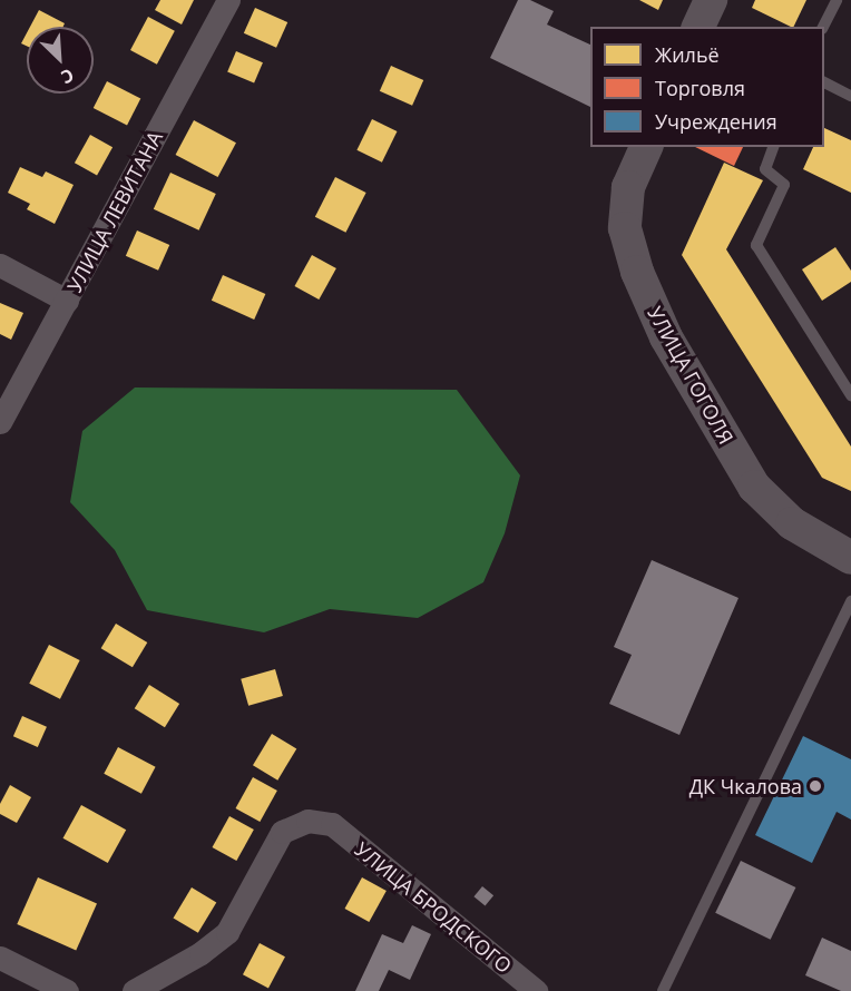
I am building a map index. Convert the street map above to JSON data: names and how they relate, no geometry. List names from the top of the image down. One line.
{"streets":{"street":["УЛИЦА ЛЕВИТАНА","УЛИЦА ГОГОЛЯ","УЛИЦА БРОДСКОГО"]},"places":["ДК Чкалова"],"legend":["Жильё","Торговля","Учреждения"],"north":"bottom right"}
